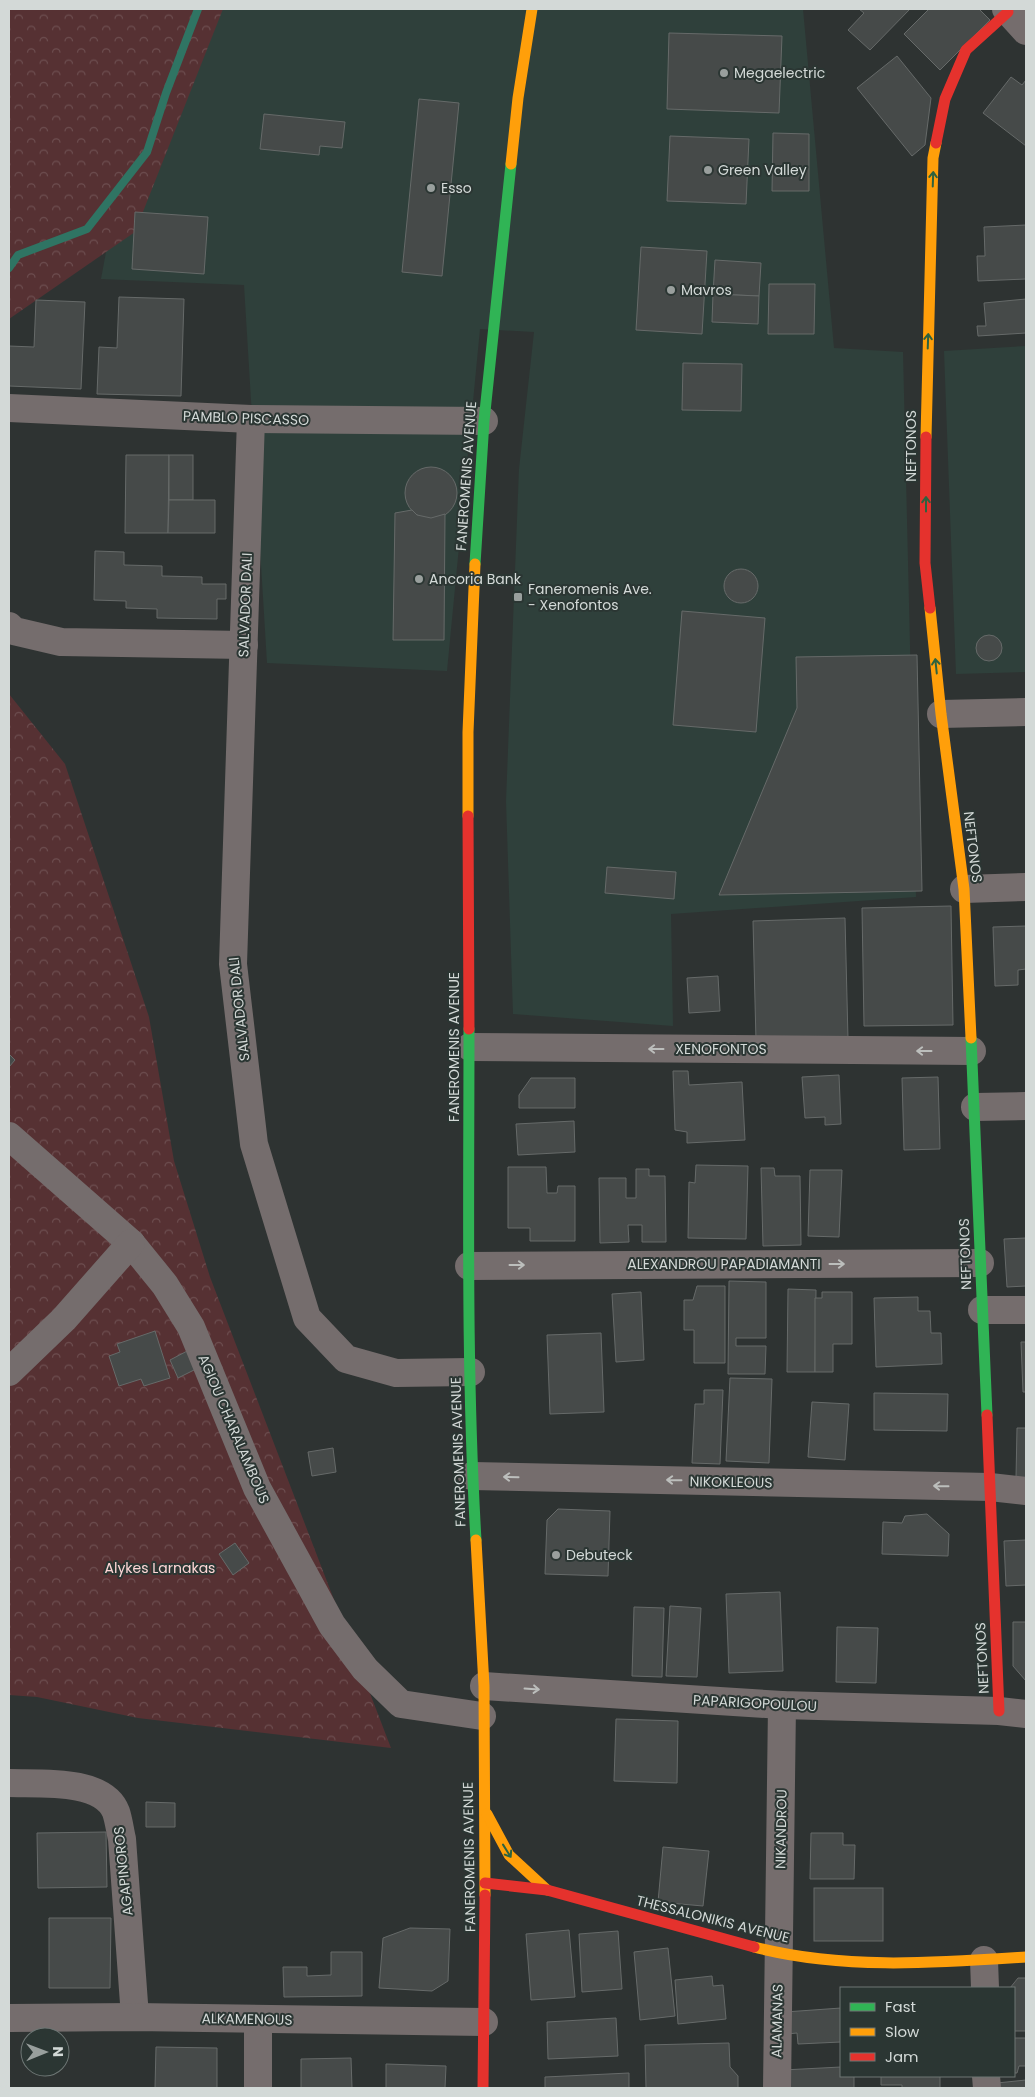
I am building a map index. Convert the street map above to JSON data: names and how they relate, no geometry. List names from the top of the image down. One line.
{"streets":{"street":["PAMBLO PISCASSO","NEFTONOS","FANEROMENIS AVENUE","SALVADOR DALI","XENOFONTOS","ALEXANDROU PAPADIAMANTI","AGIOU CHARALAMBOUS","NIKOKLEOUS","PAPARIGOPOULOU","NIKANDROU","AGAPINOROS","THESSALONIKIS AVENUE","ALKAMENOUS","ALAMANAS"]},"crossings":[["PAMBLO PISCASSO","FANEROMENIS AVENUE"],["PAMBLO PISCASSO","SALVADOR DALI"],["NEFTONOS","XENOFONTOS"],["NEFTONOS","ALEXANDROU PAPADIAMANTI"],["NEFTONOS","NIKOKLEOUS"],["NEFTONOS","PAPARIGOPOULOU"],["FANEROMENIS AVENUE","SALVADOR DALI"],["FANEROMENIS AVENUE","XENOFONTOS"],["FANEROMENIS AVENUE","ALEXANDROU PAPADIAMANTI"],["FANEROMENIS AVENUE","AGIOU CHARALAMBOUS"],["FANEROMENIS AVENUE","NIKOKLEOUS"],["FANEROMENIS AVENUE","PAPARIGOPOULOU"],["FANEROMENIS AVENUE","THESSALONIKIS AVENUE"],["FANEROMENIS AVENUE","ALKAMENOUS"],["PAPARIGOPOULOU","NIKANDROU"],["NIKANDROU","THESSALONIKIS AVENUE"],["NIKANDROU","ALAMANAS"],["AGAPINOROS","ALKAMENOUS"],["THESSALONIKIS AVENUE","ALAMANAS"]],"one_way":["NEFTONOS","XENOFONTOS","ALEXANDROU PAPADIAMANTI","NIKOKLEOUS","PAPARIGOPOULOU"],"parks":["Alykes Larnakas"],"places":{"other":["Megaelectric","Green Valley","Esso","Mavros","Ancoria Bank","Debuteck"],"transit":["Faneromenis Ave. - Xenofontos"]},"legend":["Fast","Slow","Jam"],"north":"right"}
